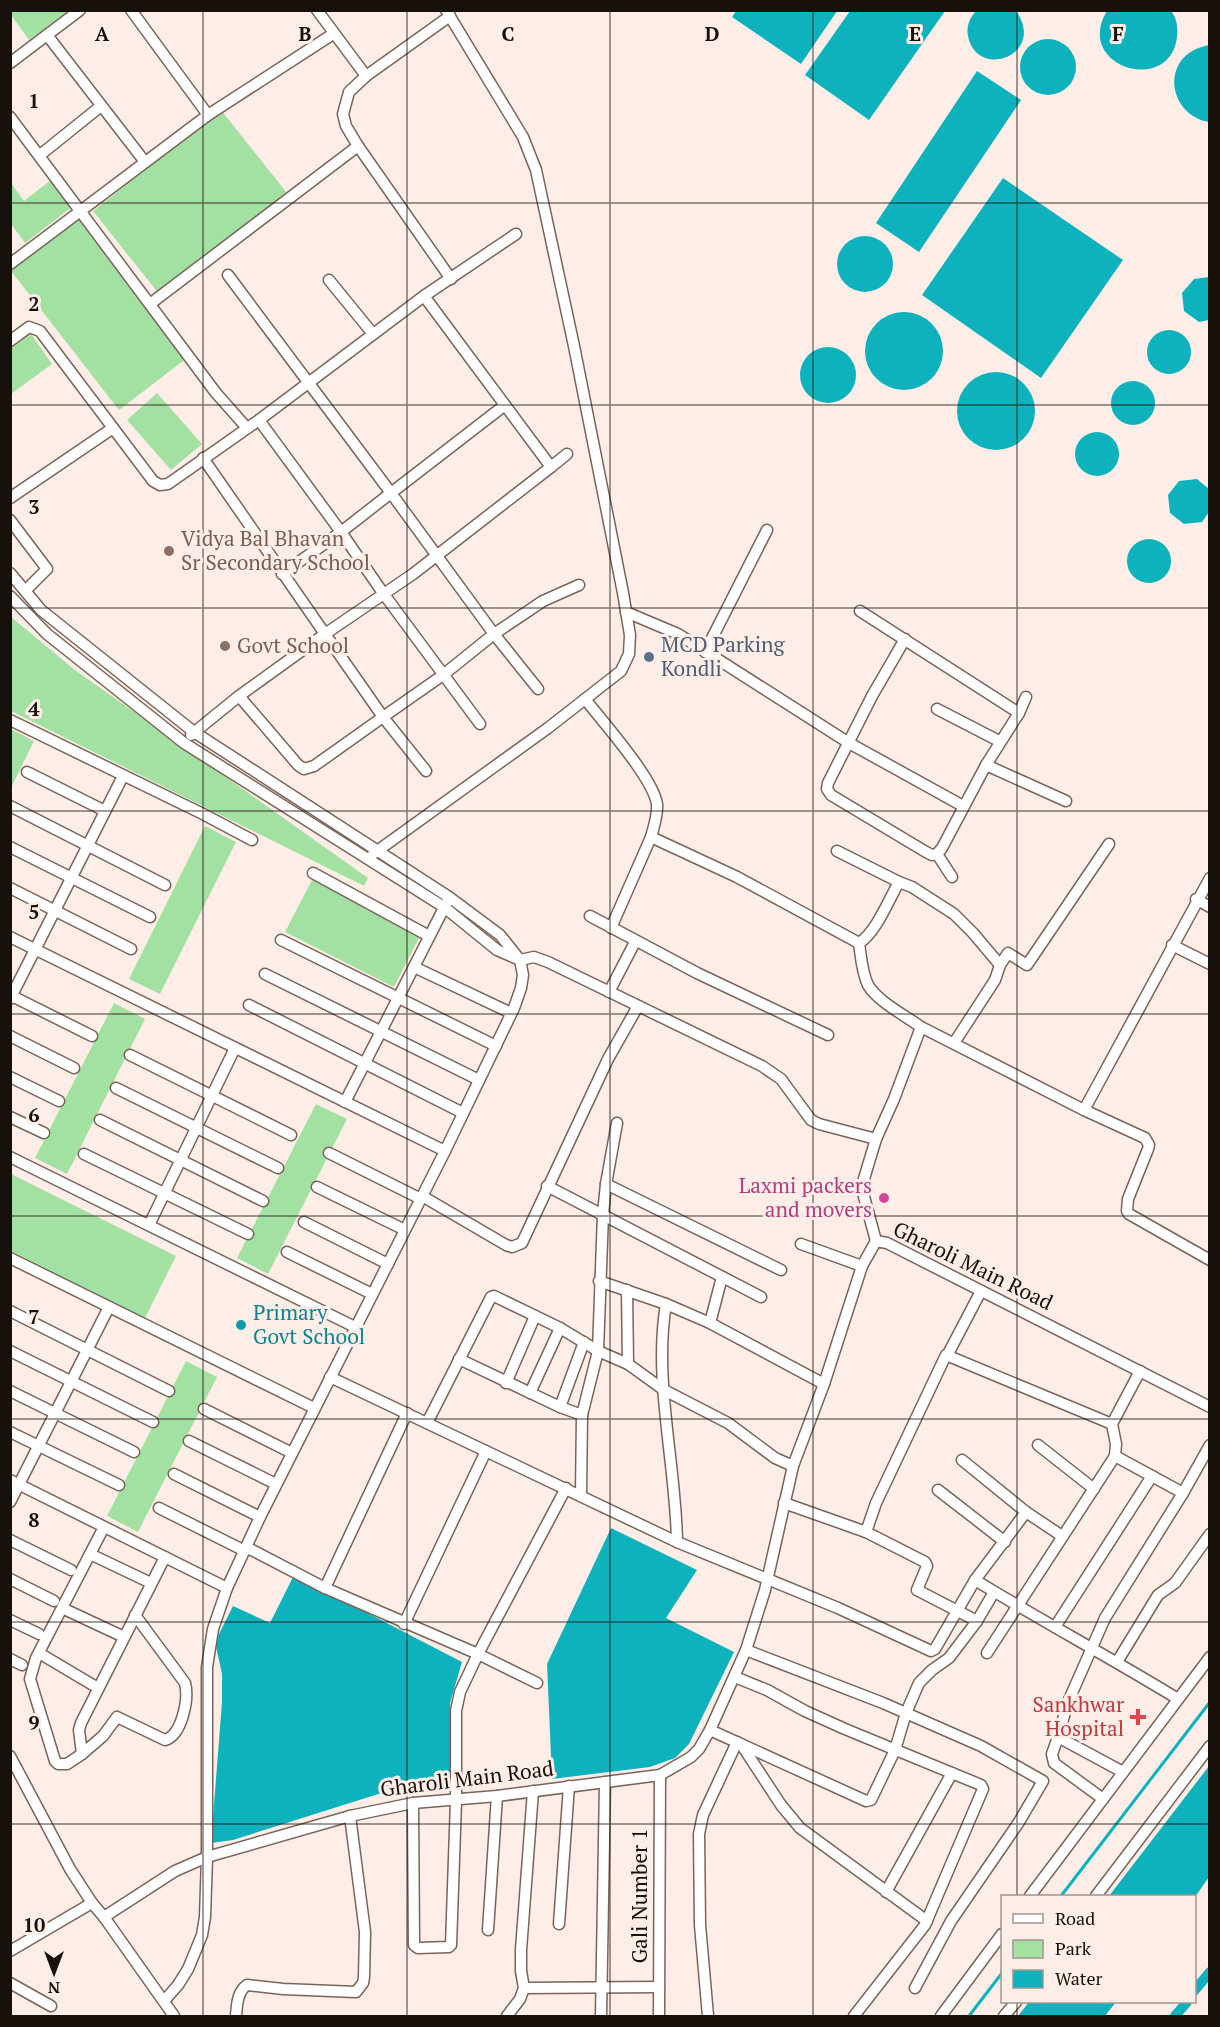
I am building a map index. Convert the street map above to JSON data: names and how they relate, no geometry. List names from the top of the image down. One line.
{"streets":{"street":["Gharoli Main Road","Gali Number 1"]},"crossings":[["Gharoli Main Road","Gali Number 1"]],"places":{"other":["Vidya Bal Bhavan Sr Secondary School","Govt School","MCD Parking Kondli","Laxmi packers and movers","Primary Govt School"],"health":["Sankhwar Hospital"]},"legend":["Road","Park","Water"],"north":"bottom","grid":{"columns":["A","B","C","D","E","F"],"rows":["1","2","3","4","5","6","7","8","9","10"]}}
